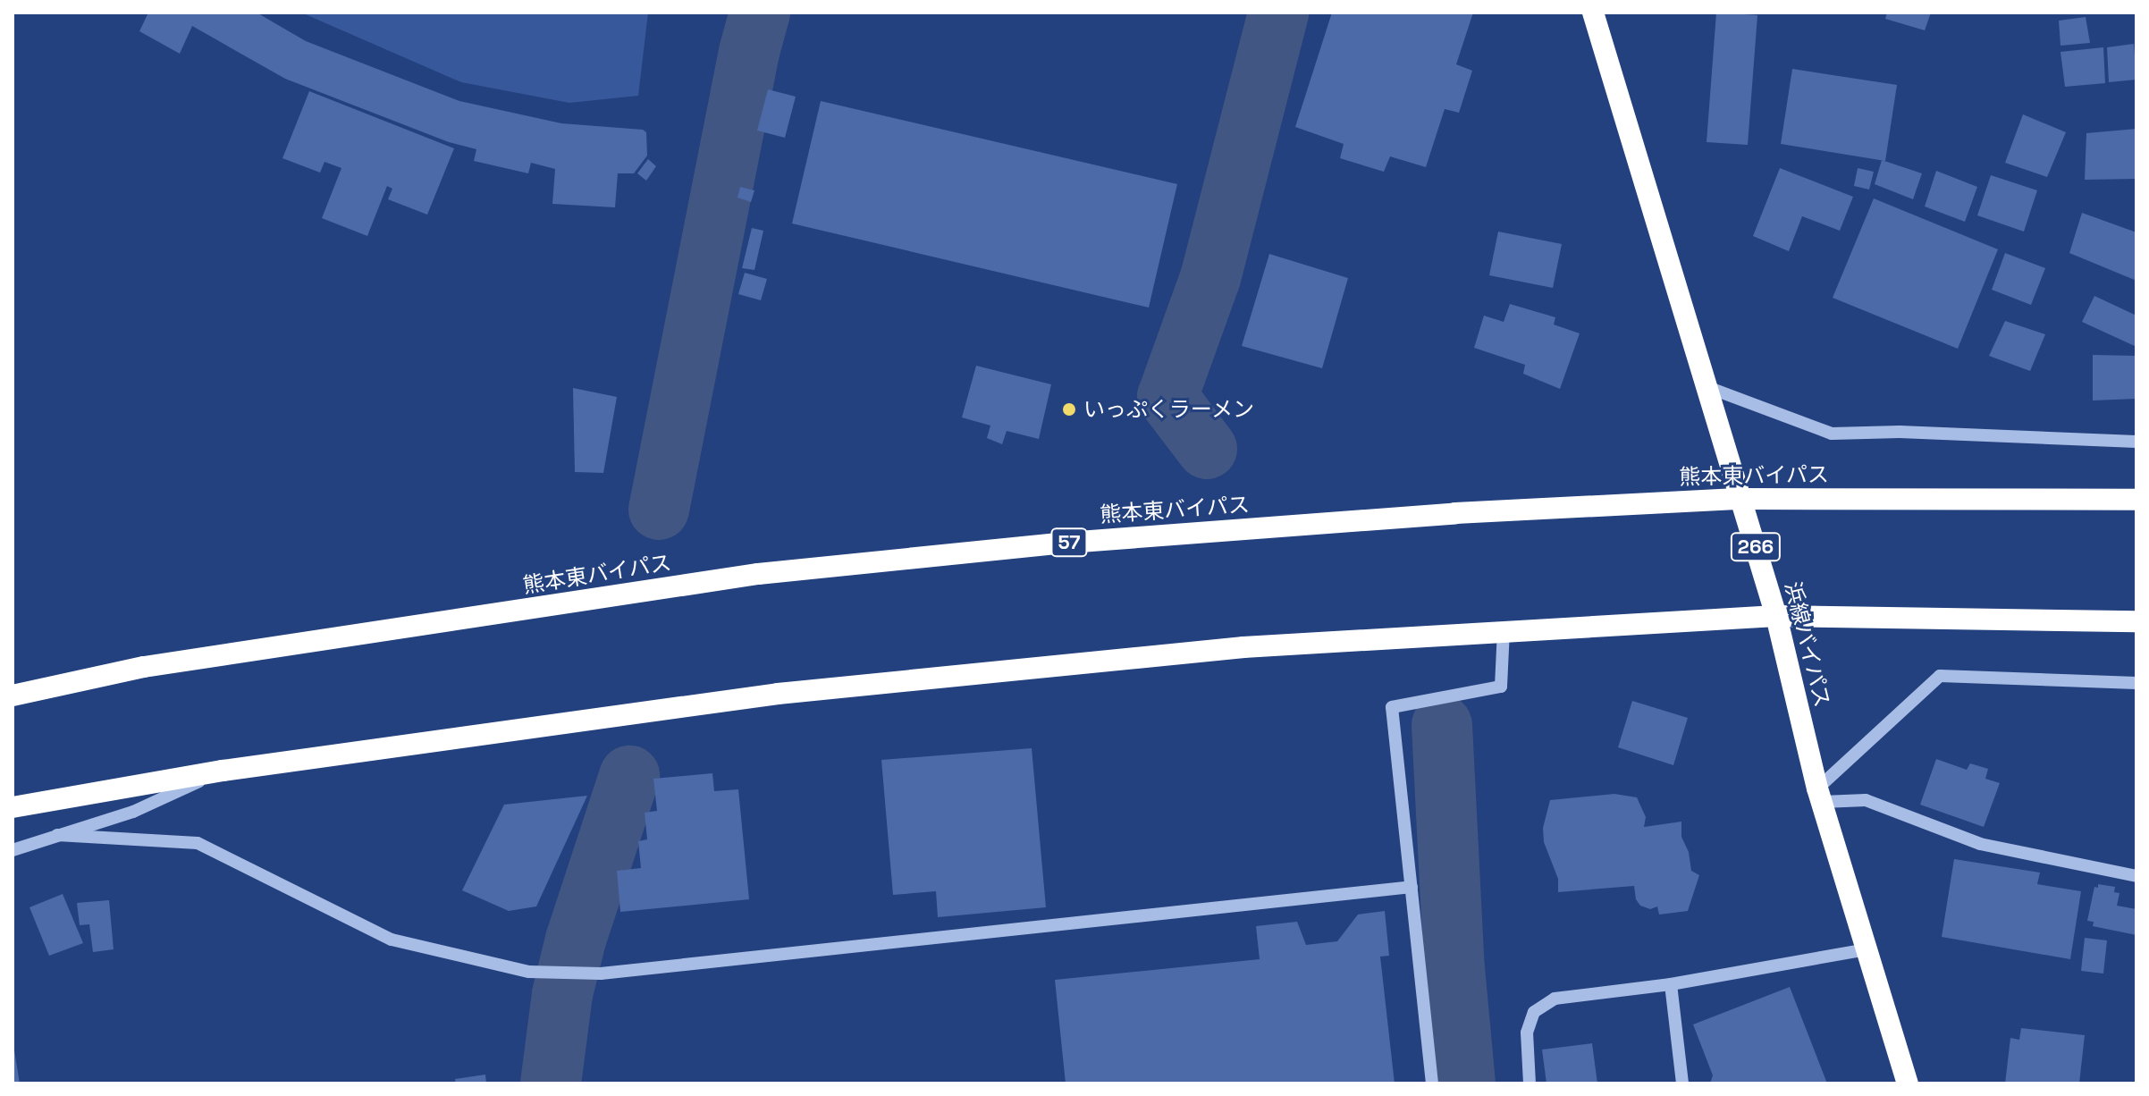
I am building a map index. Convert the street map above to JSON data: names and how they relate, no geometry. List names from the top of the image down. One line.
{"streets":{"highway":["熊本東バイパス","57","266","浜線バイパス"]},"crossings":[["熊本東バイパス","浜線バイパス"]],"places":["いっぷくラーメン"]}
